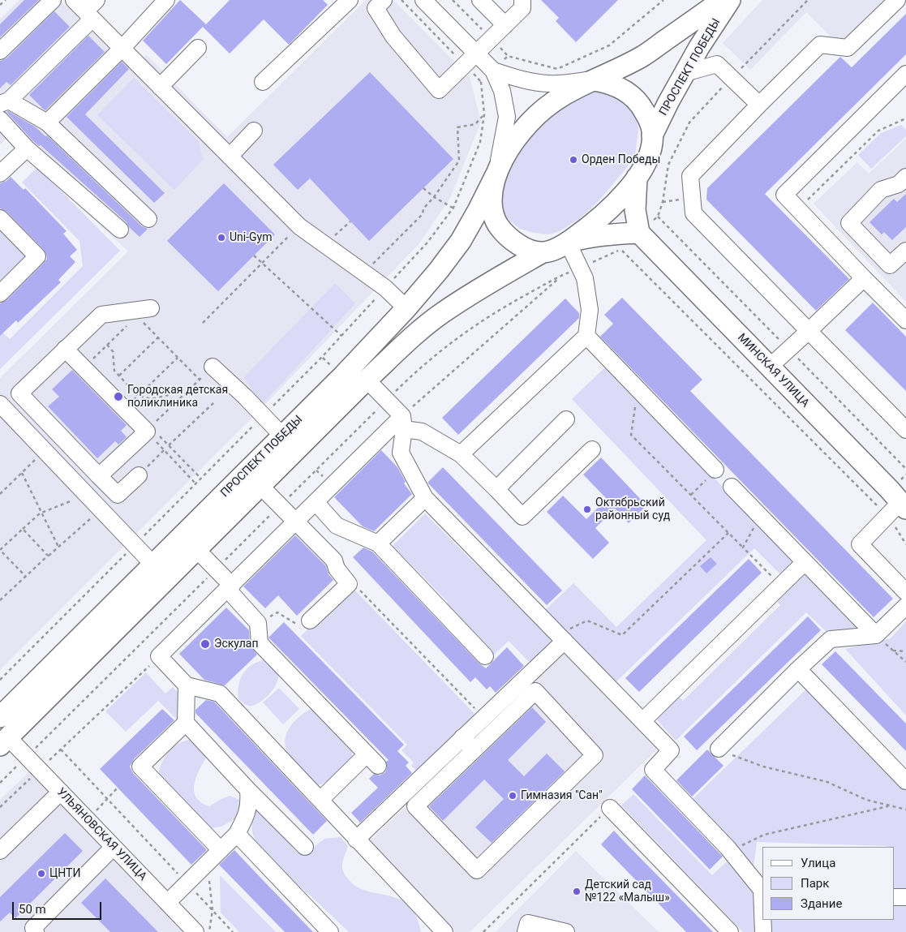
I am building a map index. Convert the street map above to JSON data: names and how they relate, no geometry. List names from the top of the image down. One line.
{"streets":{"main road":["ПРОСПЕКТ ПОБЕДЫ","МИНСКАЯ УЛИЦА"],"street":["УЛЬЯНОВСКАЯ УЛИЦА"]},"crossings":[["ПРОСПЕКТ ПОБЕДЫ","УЛЬЯНОВСКАЯ УЛИЦА"]],"places":["Орден Победы","Uni-Gym","Городская детская поликлиника","Октябрьский районный суд","Эскулап","Гимназия \"Сан\"","ЦНТИ","Детский сад №122 «Малыш»"],"legend":["Улица","Парк","Здание"],"scale_bar":"50 m"}
